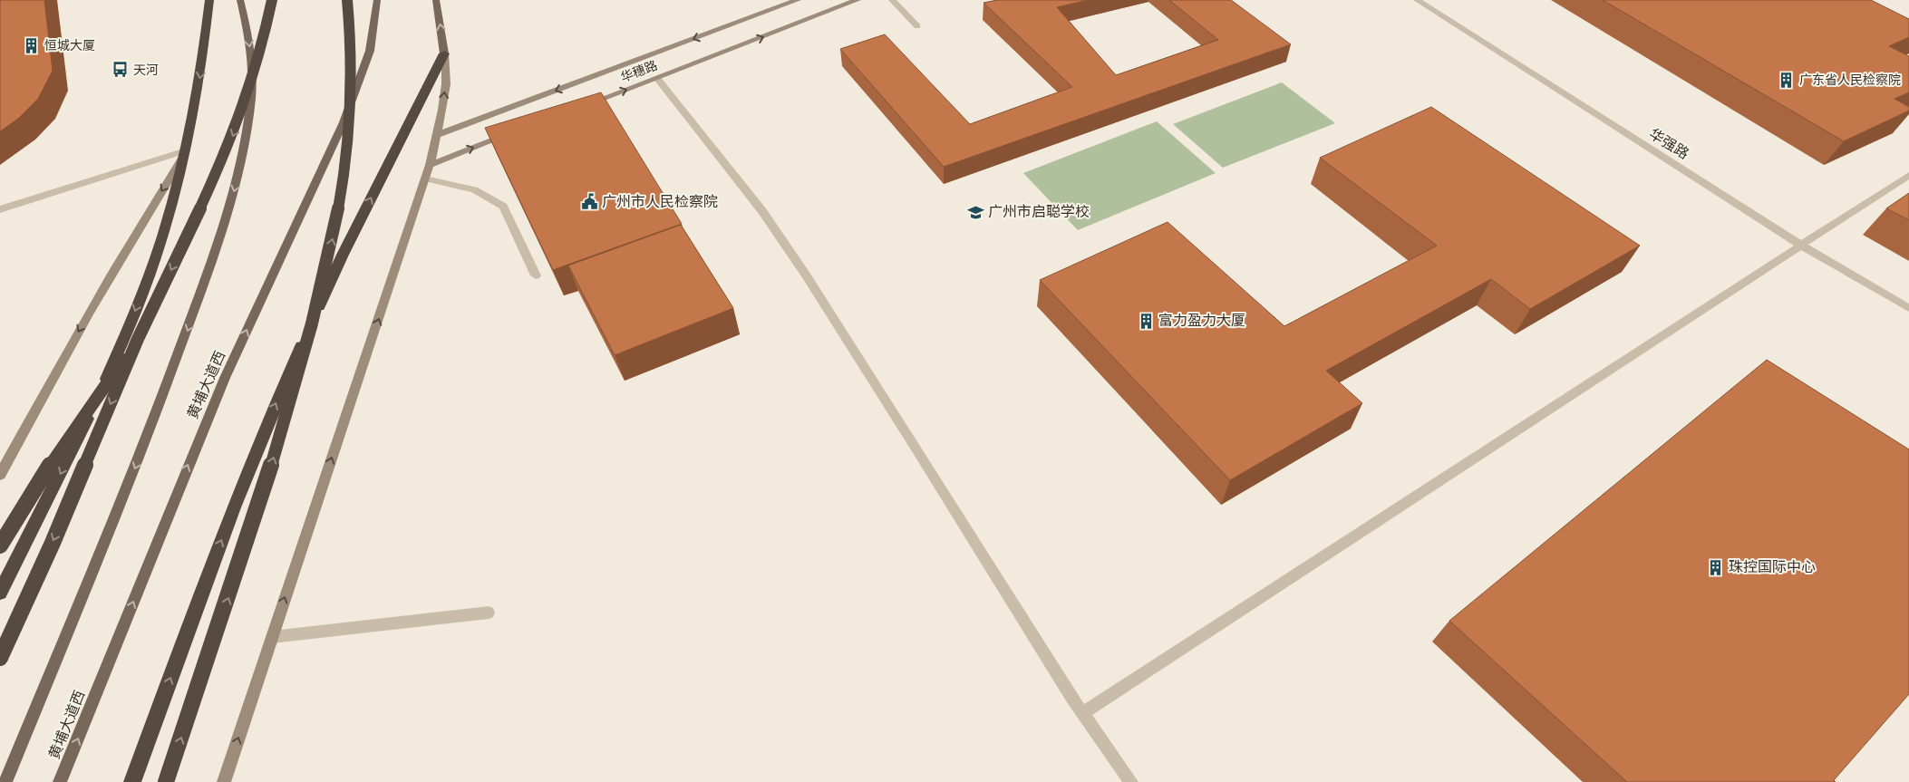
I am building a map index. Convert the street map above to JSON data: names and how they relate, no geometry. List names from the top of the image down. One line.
{"streets":{"main road":["黄埔大道西"],"street":["华穗路","华强路"]},"places":{"building":["恒城大厦","广东省人民检察院","富力盈力大厦","珠控国际中心"],"bus stop":["天河"],"public building":["广州市人民检察院"],"school or university":["广州市启聪学校"]}}
